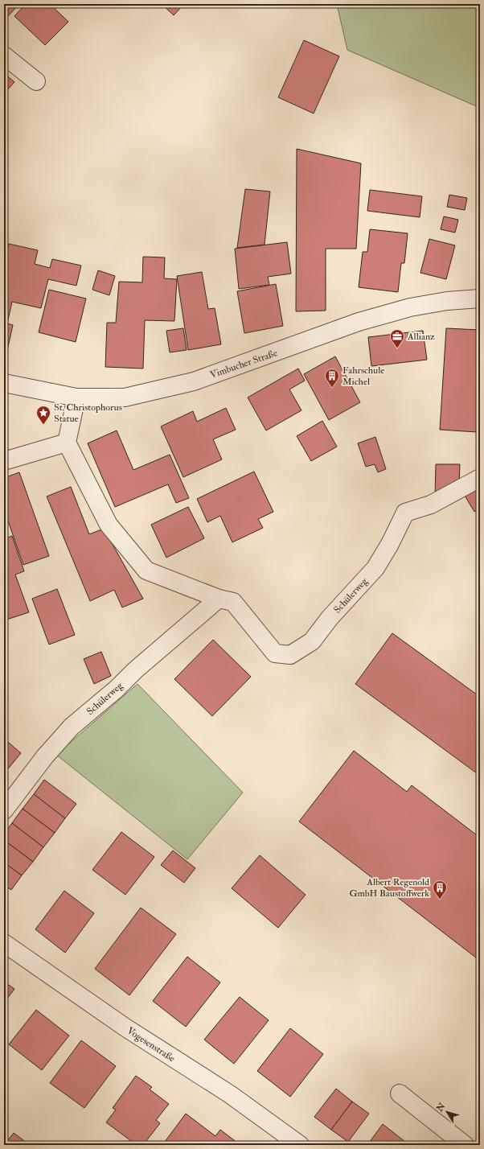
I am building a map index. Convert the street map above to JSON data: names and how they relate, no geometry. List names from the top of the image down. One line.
{"streets":{"street":["Vimbucher Straße","Schülerweg","Vogesenstraße"]},"places":{"office":["Allianz"],"building":["Fahrschule Michel","Albert Regenold GmbH Baustoffwerk"],"place":["St. Christophorus Statue"]},"north":"top left"}
